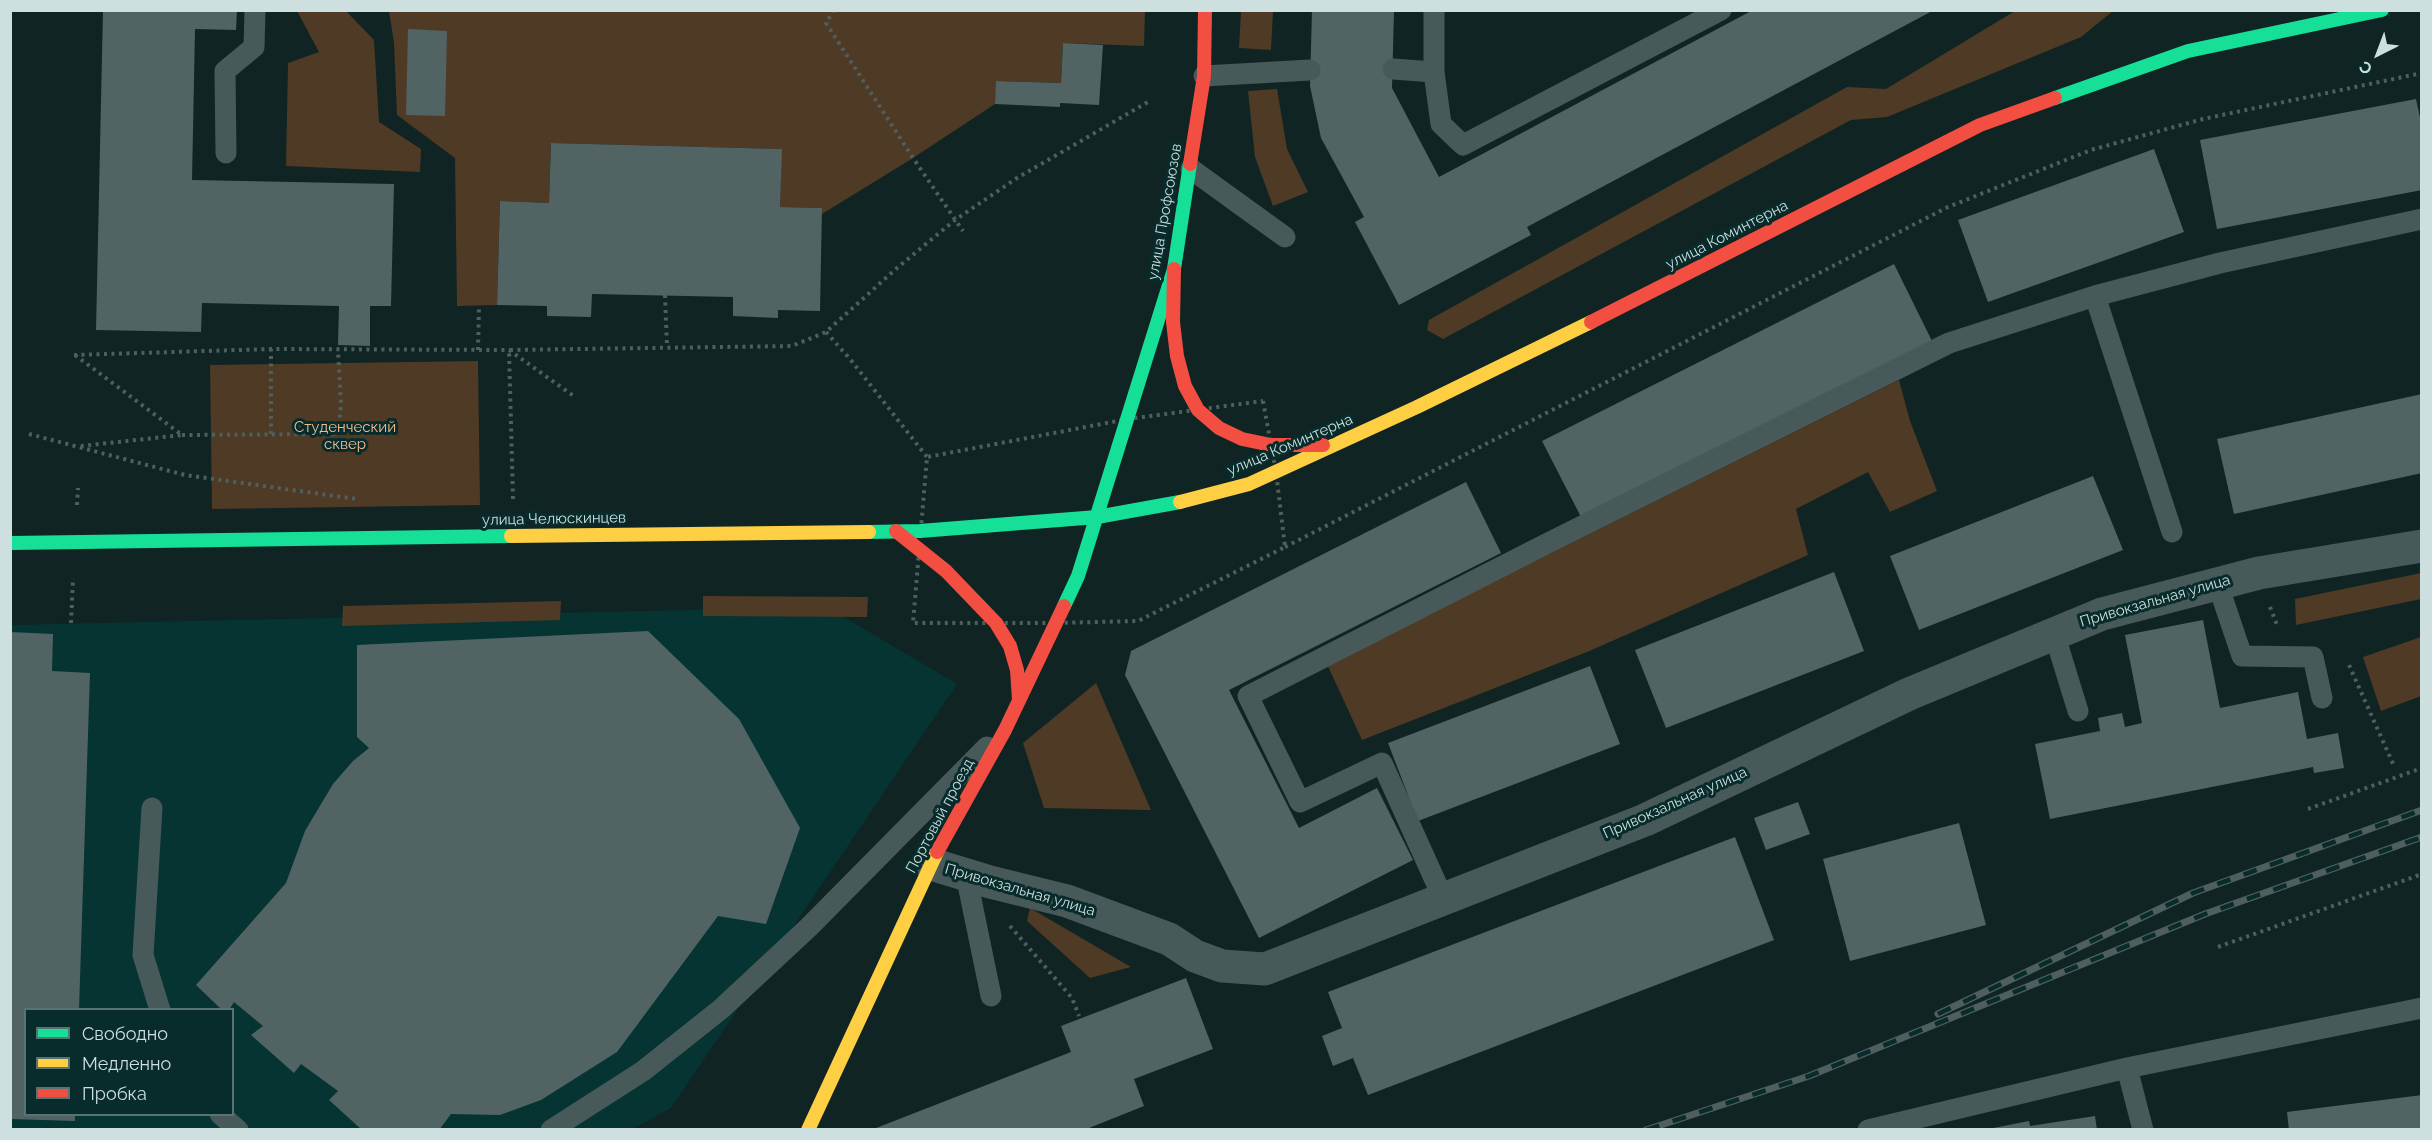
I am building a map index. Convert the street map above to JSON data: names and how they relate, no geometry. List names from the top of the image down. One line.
{"streets":{"main road":["улица Профсоюзов","улица Коминтерна","улица Челюскинцев","Портовый проезд"],"street":["Привокзальная улица"]},"crossings":[["улица Профсоюзов","улица Коминтерна"],["улица Профсоюзов","улица Челюскинцев"],["улица Профсоюзов","Портовый проезд"],["улица Коминтерна","улица Челюскинцев"],["улица Коминтерна","Портовый проезд"],["улица Челюскинцев","Портовый проезд"],["Привокзальная улица","Портовый проезд"]],"parks":["Студенческий сквер"],"legend":["Свободно","Медленно","Пробка"],"north":"bottom left"}
